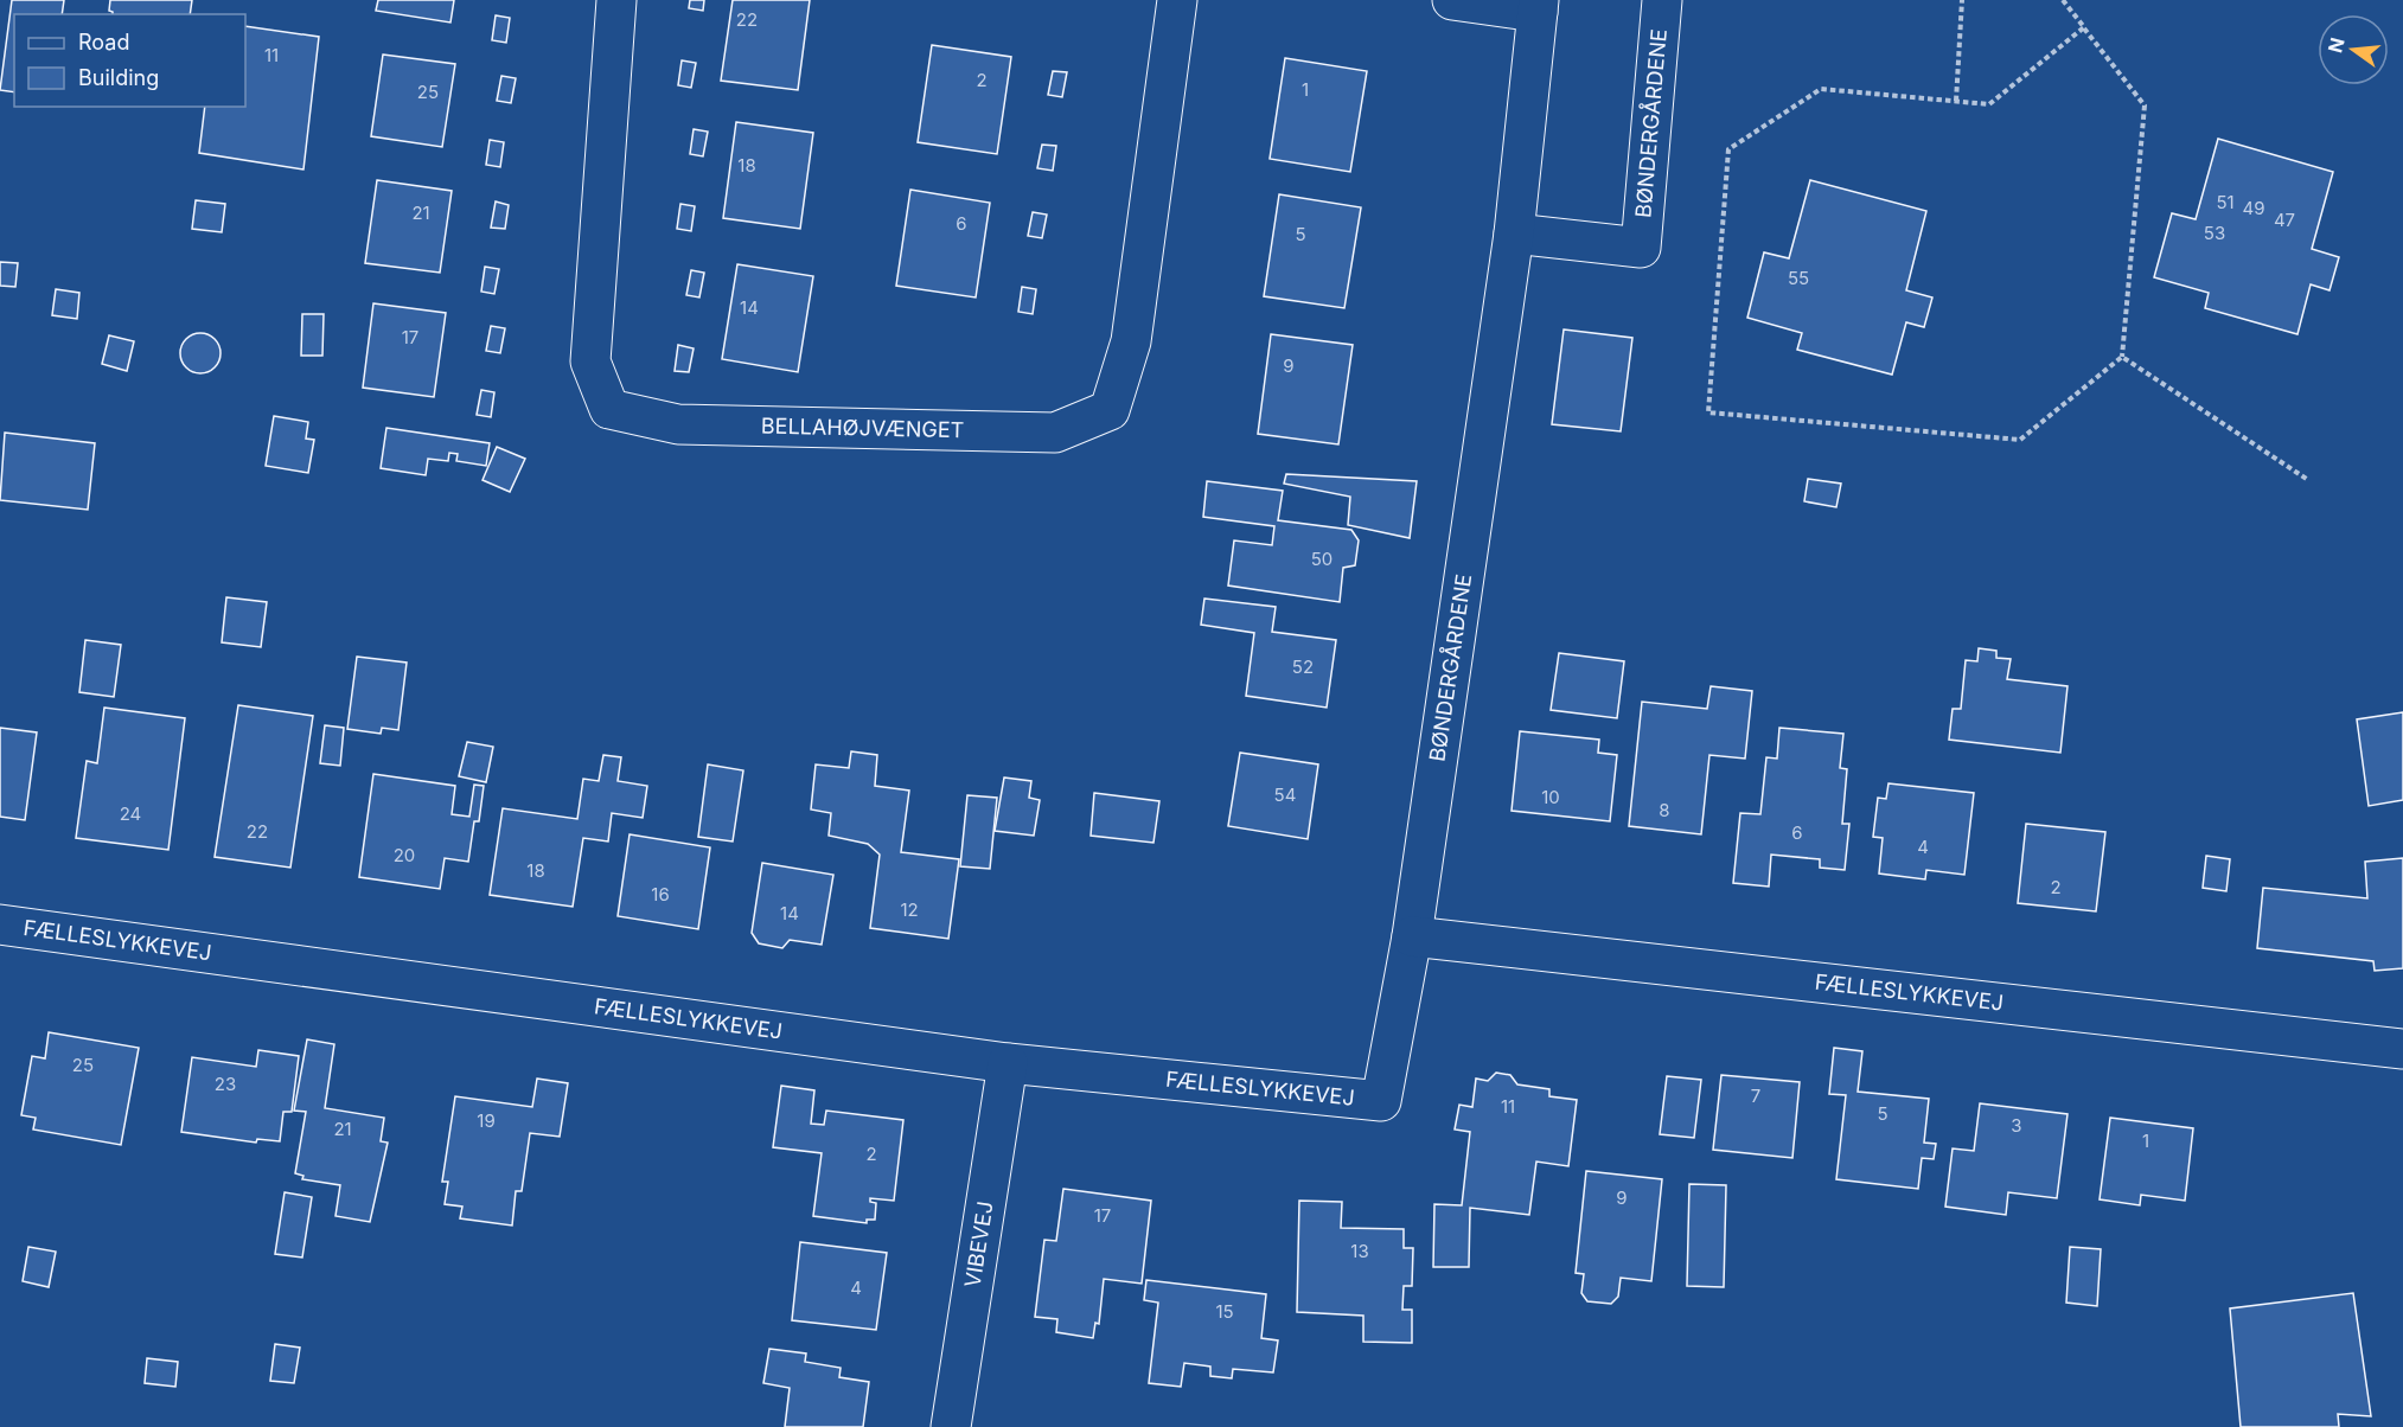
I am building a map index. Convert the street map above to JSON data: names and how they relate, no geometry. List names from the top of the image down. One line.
{"streets":{"street":["BØNDERGÅRDENE","BELLAHØJVÆNGET","FÆLLESLYKKEVEJ","VIBEVEJ"]},"crossings":[["BØNDERGÅRDENE","FÆLLESLYKKEVEJ"],["FÆLLESLYKKEVEJ","VIBEVEJ"]],"house_numbers":["22","11","2","1","25","18","51","49","21","47","6","53","5","55","14","17","9","50","52","54","10","8","24","22","6","4","20","18","2","16","12","14","25","23","7","11","5","19","3","21","1","2","9","17","13","4","15"],"legend":["Road","Building"],"north":"left"}
